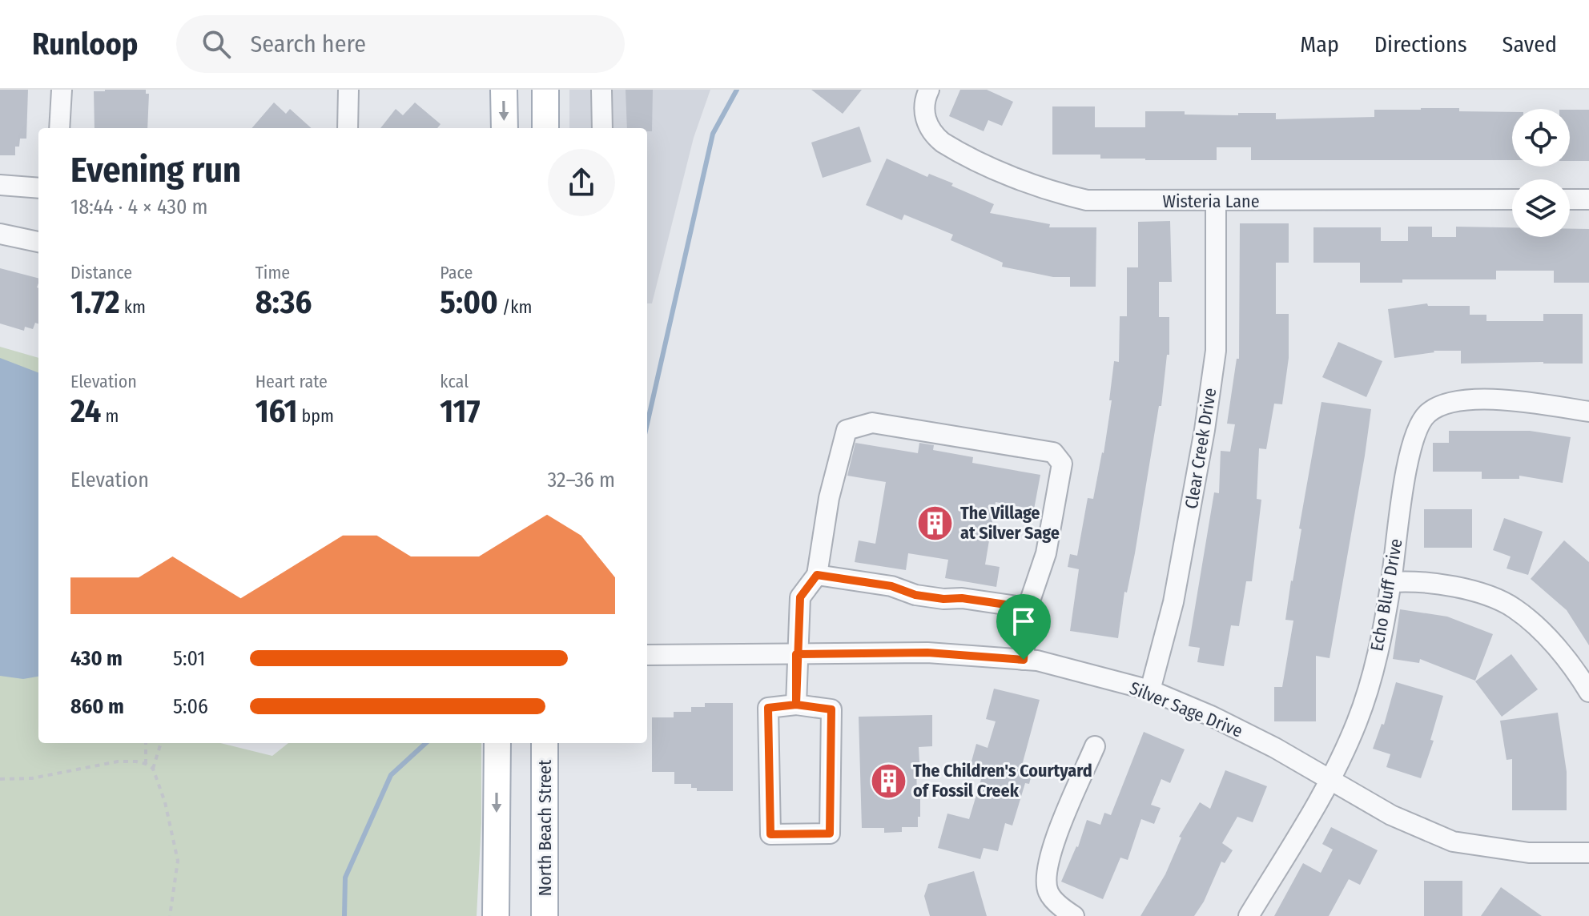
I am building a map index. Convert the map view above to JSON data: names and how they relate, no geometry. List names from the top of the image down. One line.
{"streets":{"main road":["North Beach Street"],"street":["Wisteria Lane","Clear Creek Drive","Echo Bluff Drive","Silver Sage Drive"]},"crossings":[["Wisteria Lane","Clear Creek Drive"],["Clear Creek Drive","Silver Sage Drive"],["Echo Bluff Drive","Silver Sage Drive"]],"places":{"building":["The Village at Silver Sage","The Children's Courtyard of Fossil Creek"]},"page":{"header":"Runloop","search":"Search here","nav":["Map","Directions","Saved"],"heading":["Evening run","18:44 · 4 × 430 m"],"stats":[["Distance","1.72 km"],["Time","8:36"],["Pace","5:00 /km"],["Elevation","24 m"],["Heart rate","161 bpm"],["kcal","117"]],"chart":["Elevation","32–36 m"],"list":[{"name":"430 m","note":"5:01"},{"name":"860 m","note":"5:06"}]}}
